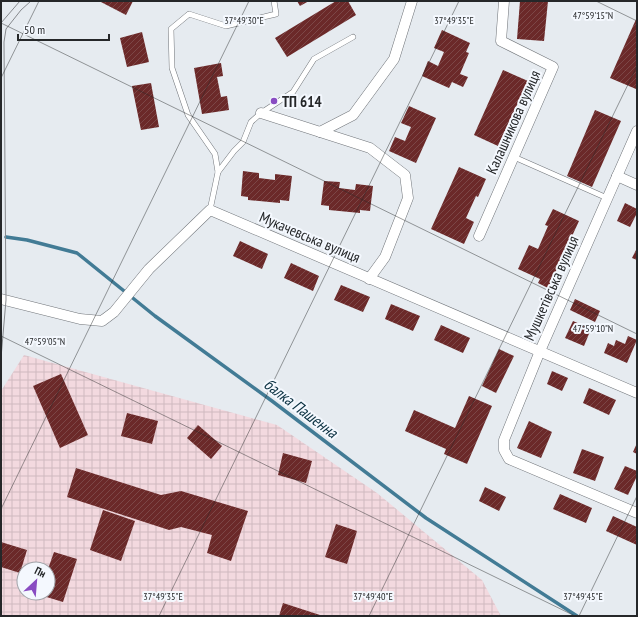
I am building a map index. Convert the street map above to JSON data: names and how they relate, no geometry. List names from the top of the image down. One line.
{"streets":{"street":["Калашникова вулиця","Мукачевська вулиця","Мушкетівська вулиця"]},"crossings":[["Мукачевська вулиця","Мушкетівська вулиця"]],"water":["балка Пашенна"],"places":["ТП 614"],"scale_bar":"50 m","north":"top right","coordinates":["47°59'15\"N","37°49'30\"E","37°49'35\"E","47°59'10\"N","47°59'05\"N","37°49'40\"E","37°49'45\"E"]}
